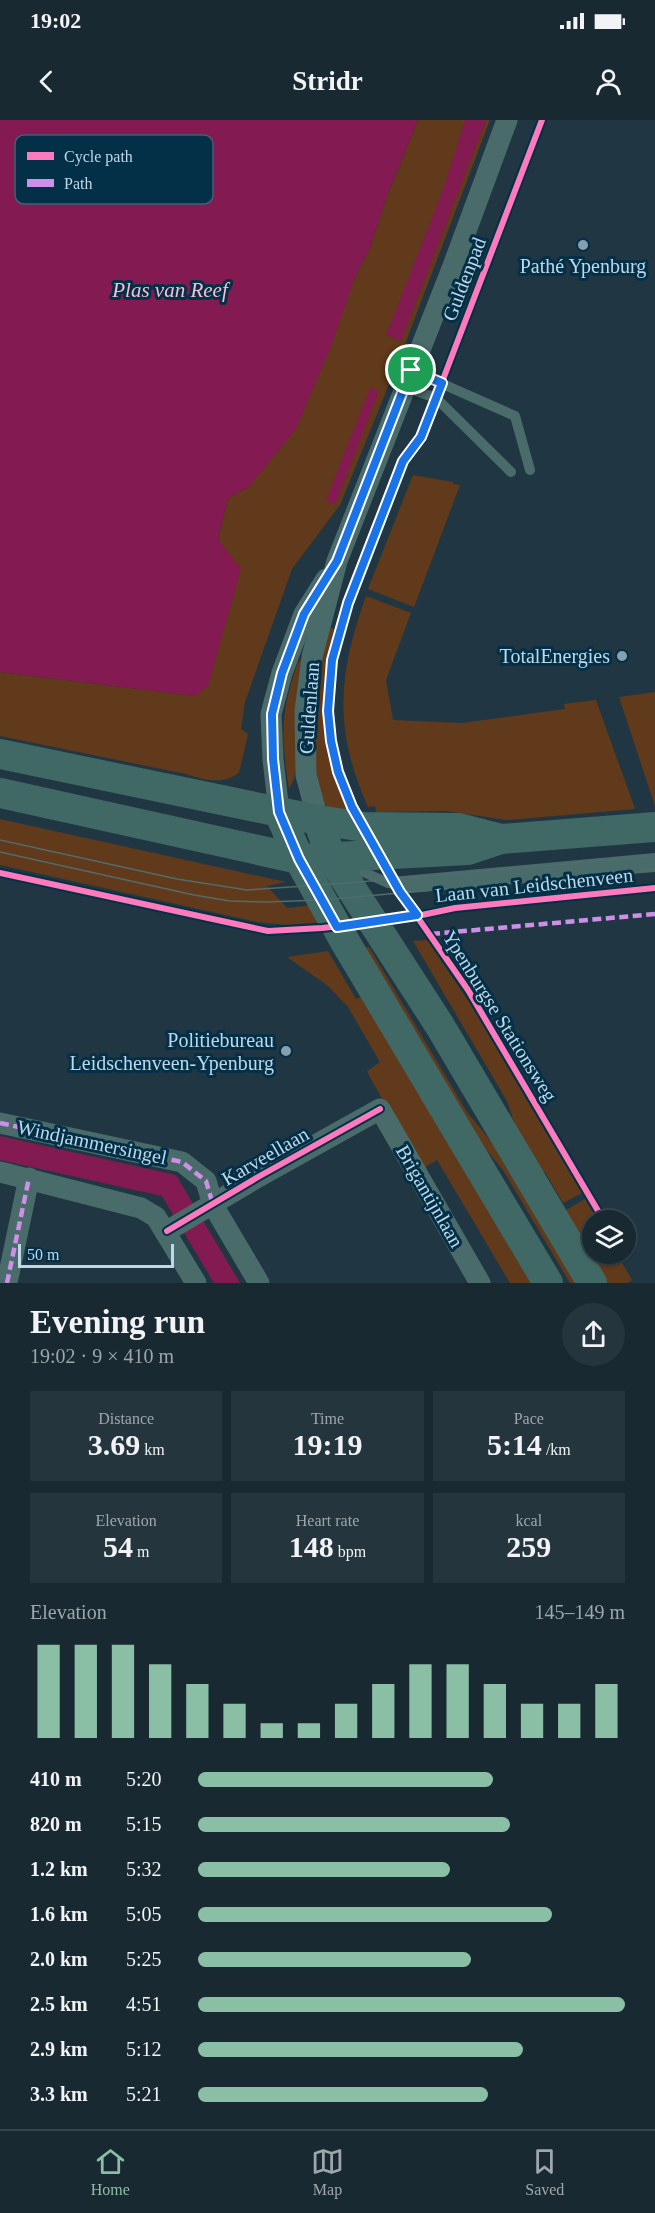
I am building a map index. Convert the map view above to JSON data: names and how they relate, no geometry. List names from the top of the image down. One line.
{"streets":{"main road":["Guldenlaan","Laan van Leidschenveen"],"street":["Windjammersingel","Karveellaan","Brigantijnlaan"],"cycle path":["Guldenpad"]},"crossings":[["Guldenlaan","Laan van Leidschenveen"],["Windjammersingel","Karveellaan"],["Karveellaan","Brigantijnlaan"]],"water":["Plas van Reef"],"places":["Pathé Ypenburg","TotalEnergies","Politiebureau Leidschenveen-Ypenburg"],"legend":["Cycle path","Path"],"scale_bar":"50 m","page":{"status":"19:02","header":"Stridr","scale":"50 m","heading":["Evening run","19:02 · 9 × 410 m"],"stats":[["Distance","3.69 km"],["Time","19:19"],["Pace","5:14 /km"],["Elevation","54 m"],["Heart rate","148 bpm"],["kcal","259"]],"chart":["Elevation","145–149 m"],"list":[{"name":"410 m","note":"5:20"},{"name":"820 m","note":"5:15"},{"name":"1.2 km","note":"5:32"},{"name":"1.6 km","note":"5:05"},{"name":"2.0 km","note":"5:25"},{"name":"2.5 km","note":"4:51"},{"name":"2.9 km","note":"5:12"},{"name":"3.3 km","note":"5:21"}],"tabs":["Home","Map","Saved"]}}
